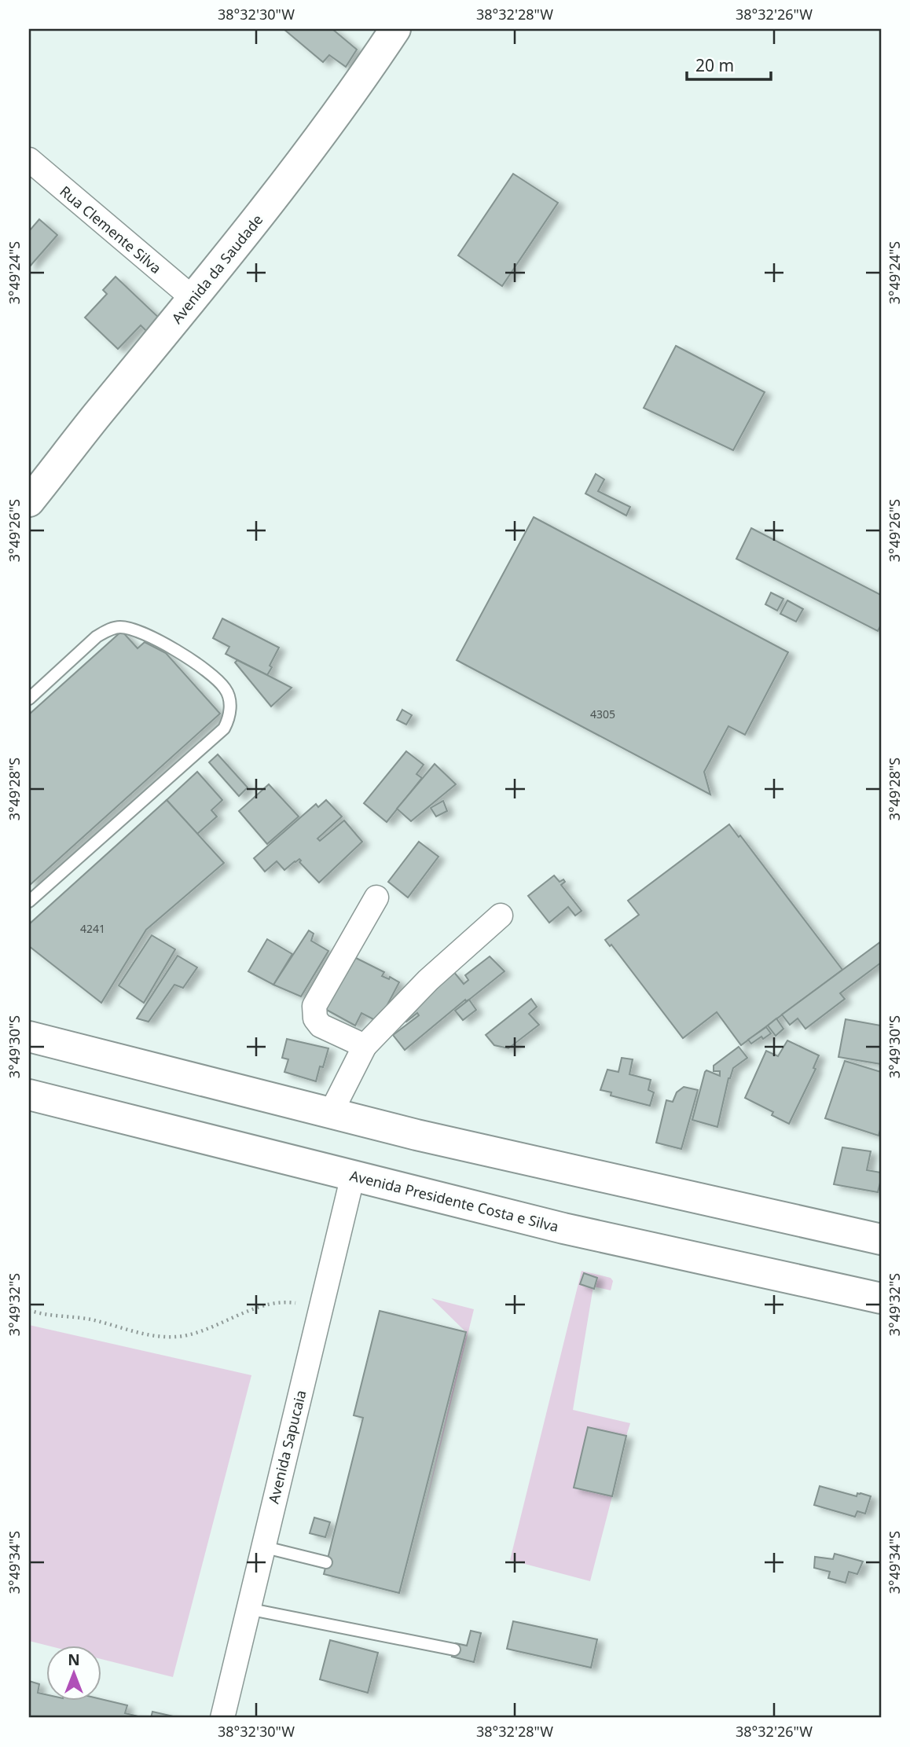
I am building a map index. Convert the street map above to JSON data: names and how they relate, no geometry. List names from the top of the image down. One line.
{"streets":{"main road":["Avenida da Saudade","Avenida Presidente Costa e Silva"],"street":["Rua Clemente Silva","Avenida Sapucaia"]},"crossings":[["Rua Clemente Silva","Avenida da Saudade"],["Avenida Presidente Costa e Silva","Avenida Sapucaia"]],"house_numbers":["4305","4241"],"scale_bar":"20 m","north":"top","coordinates":["38°32'30\"W","38°32'28\"W","38°32'26\"W","3°49'24\"S","3°49'26\"S","3°49'28\"S","3°49'30\"S","3°49'32\"S","3°49'34\"S"]}
